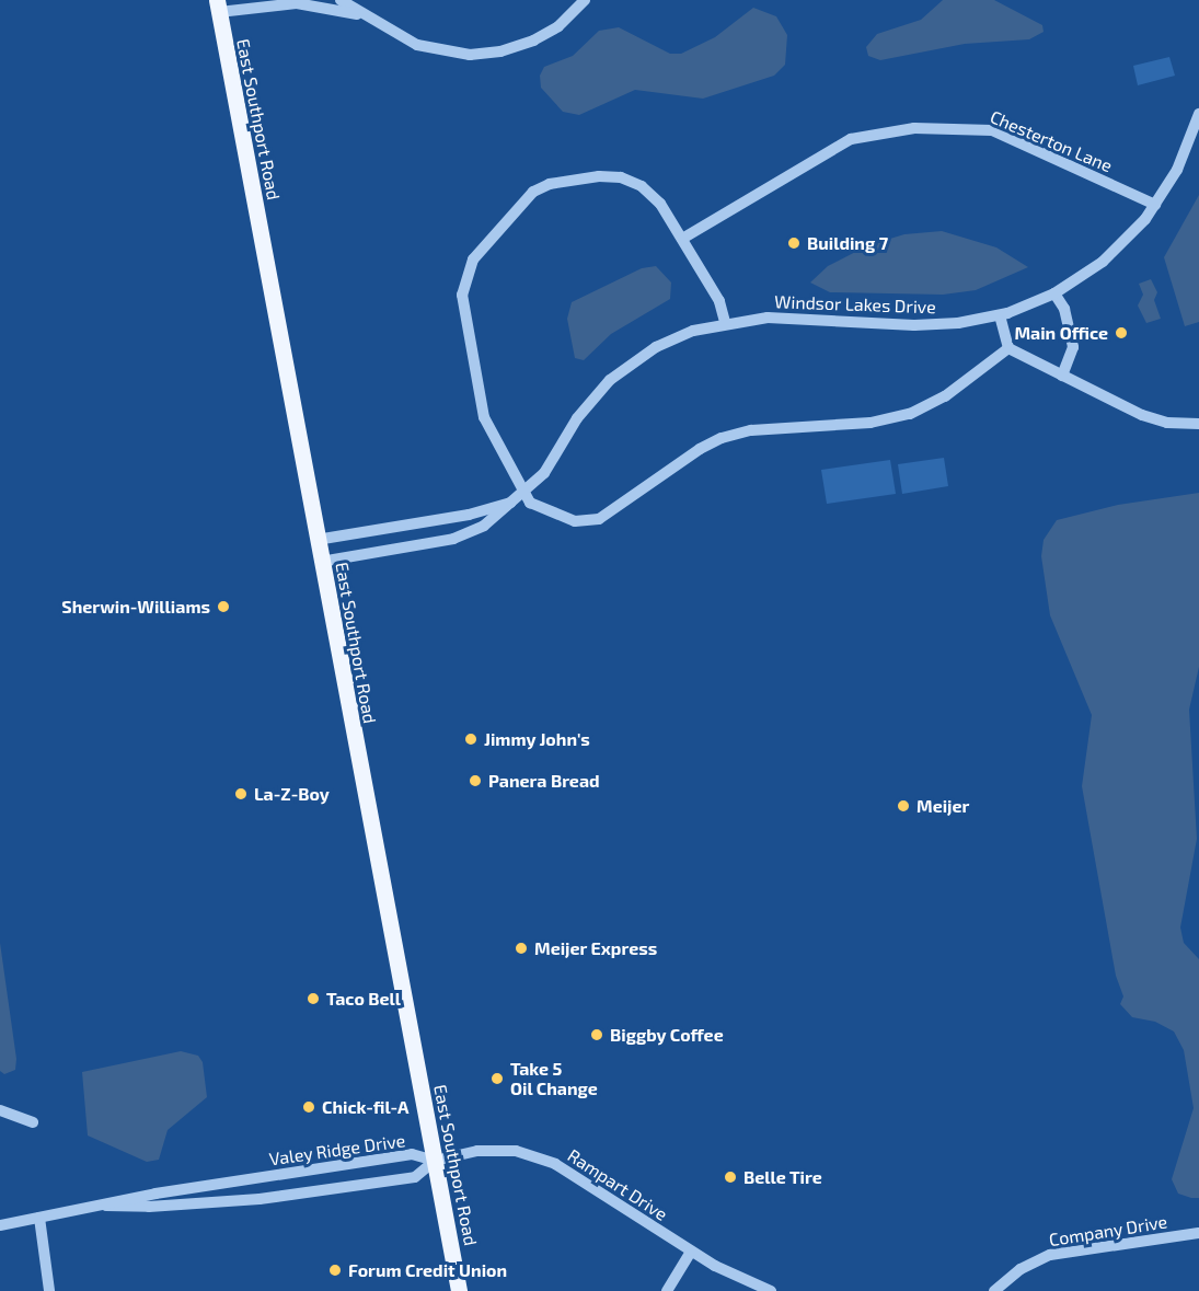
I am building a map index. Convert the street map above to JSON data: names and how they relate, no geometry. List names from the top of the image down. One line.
{"streets":{"main road":["East Southport Road"],"street":["Chesterton Lane","Windsor Lakes Drive","Valey Ridge Drive","Rampart Drive","Company Drive"]},"crossings":[["East Southport Road","Windsor Lakes Drive"],["East Southport Road","Valey Ridge Drive"],["East Southport Road","Rampart Drive"],["Chesterton Lane","Windsor Lakes Drive"],["Valey Ridge Drive","Rampart Drive"]],"places":["Building 7","Main Office","Sherwin-Williams","Jimmy John's","Panera Bread","La-Z-Boy","Meijer","Meijer Express","Taco Bell","Biggby Coffee","Take 5 Oil Change","Chick-fil-A","Belle Tire","Forum Credit Union"]}
